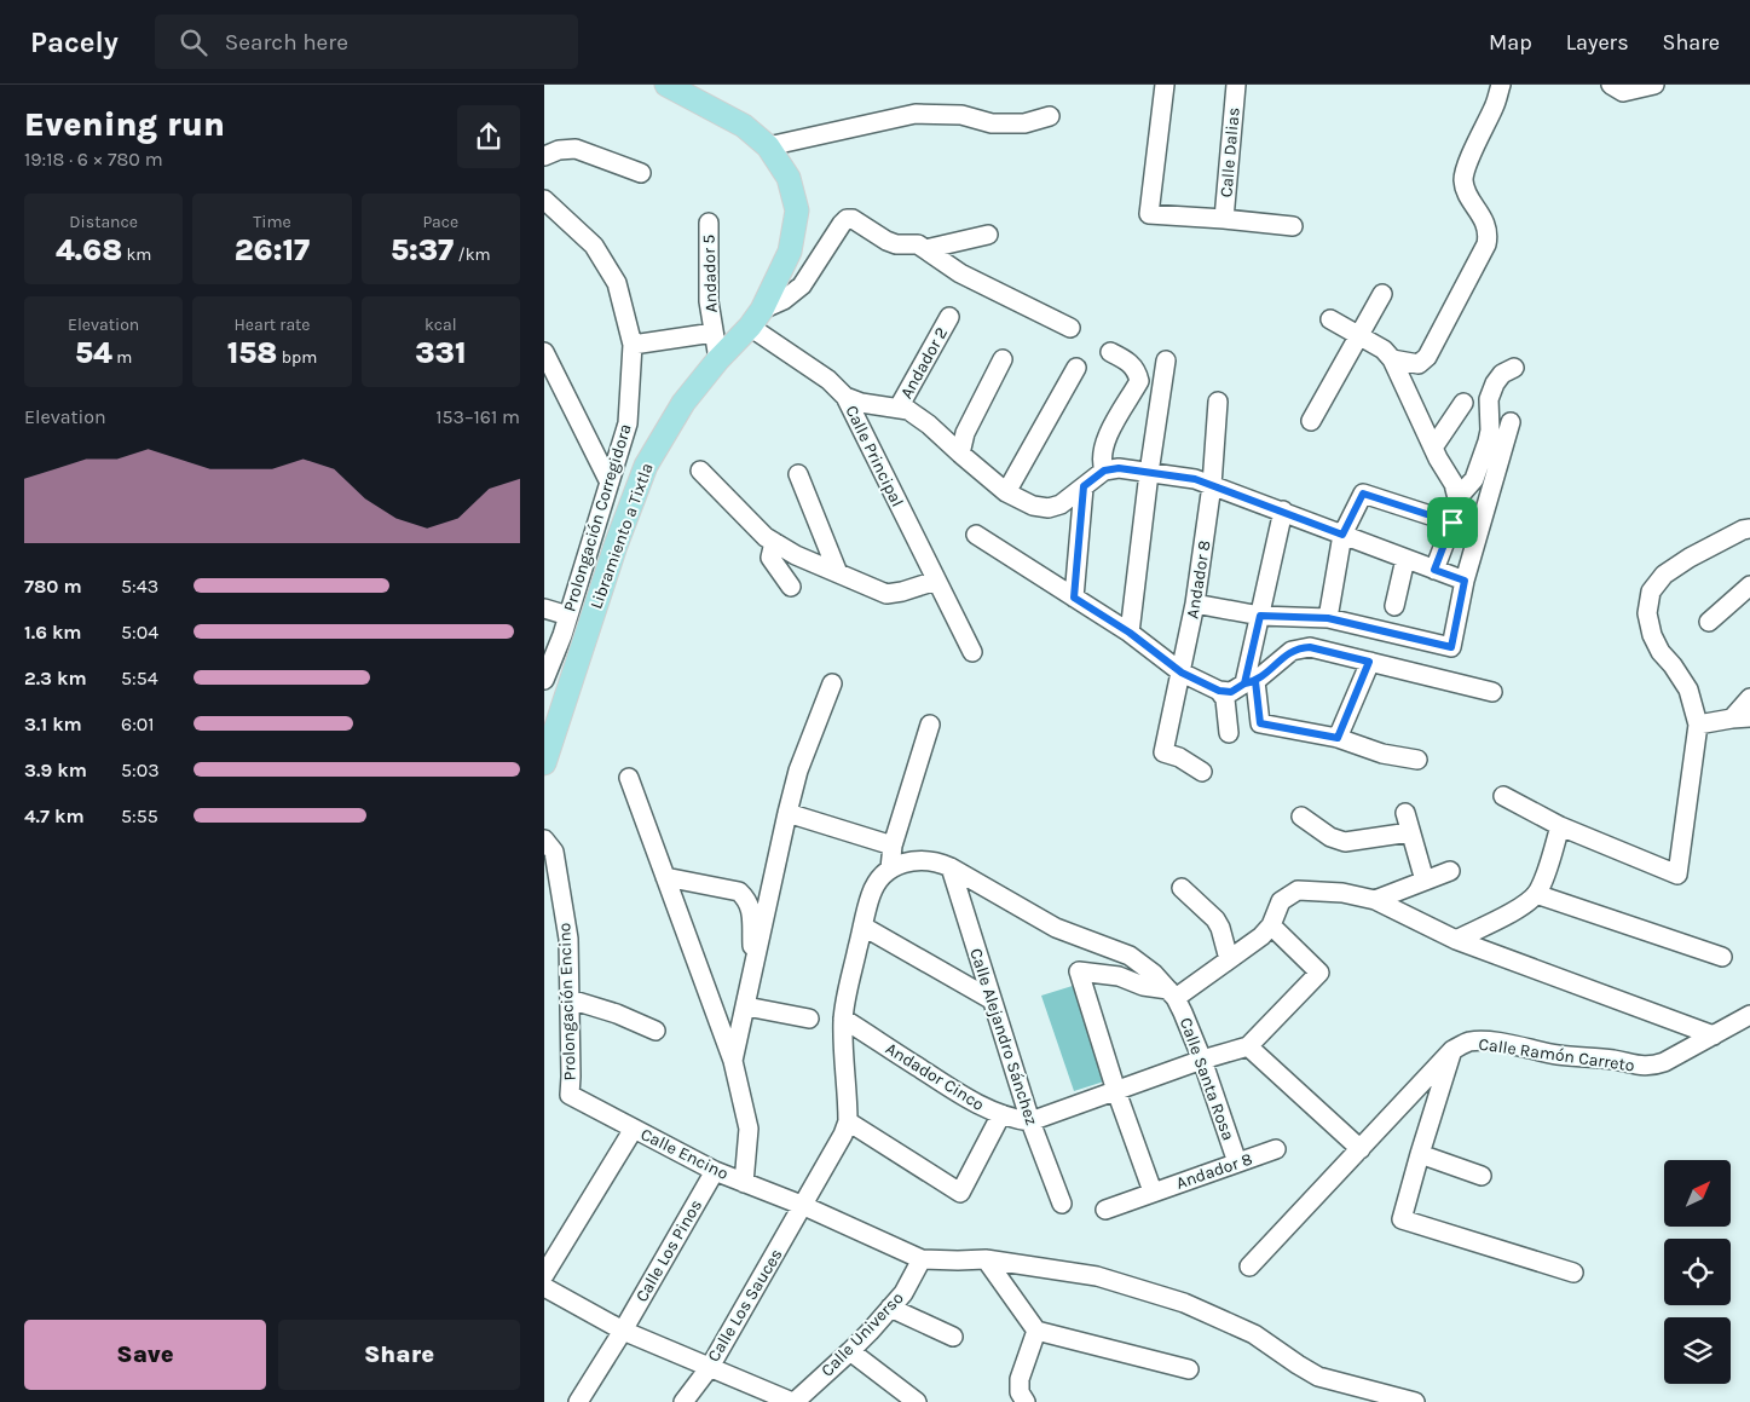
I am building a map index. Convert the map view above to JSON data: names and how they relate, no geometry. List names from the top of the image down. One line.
{"streets":{"main road":["Libramiento a Tixtla"],"street":["Calle Dalias","Andador 5","Andador 2","Calle Principal","Prolongación Corregidora","Andador 8","Prolongación Encino","Calle Alejandro Sánchez","Calle Ramón Carreto","Andador Cinco","Calle Santa Rosa","Calle Encino","Calle Los Pinos","Calle Los Sauces","Calle Universo"]},"crossings":[["Andador 5","Libramiento a Tixtla"],["Calle Principal","Libramiento a Tixtla"],["Andador 8","Calle Santa Rosa"],["Prolongación Encino","Calle Encino"],["Calle Alejandro Sánchez","Andador Cinco"],["Calle Encino","Calle Los Pinos"],["Calle Encino","Calle Los Sauces"],["Calle Encino","Calle Universo"]],"north":"top right","page":{"header":"Pacely","search":"Search here","nav":["Map","Layers","Share"],"heading":["Evening run","19:18 · 6 × 780 m"],"stats":[["Distance","4.68 km"],["Time","26:17"],["Pace","5:37 /km"],["Elevation","54 m"],["Heart rate","158 bpm"],["kcal","331"]],"chart":["Elevation","153–161 m"],"list":[{"name":"780 m","note":"5:43"},{"name":"1.6 km","note":"5:04"},{"name":"2.3 km","note":"5:54"},{"name":"3.1 km","note":"6:01"},{"name":"3.9 km","note":"5:03"},{"name":"4.7 km","note":"5:55"}],"buttons":["Save","Share"]}}
